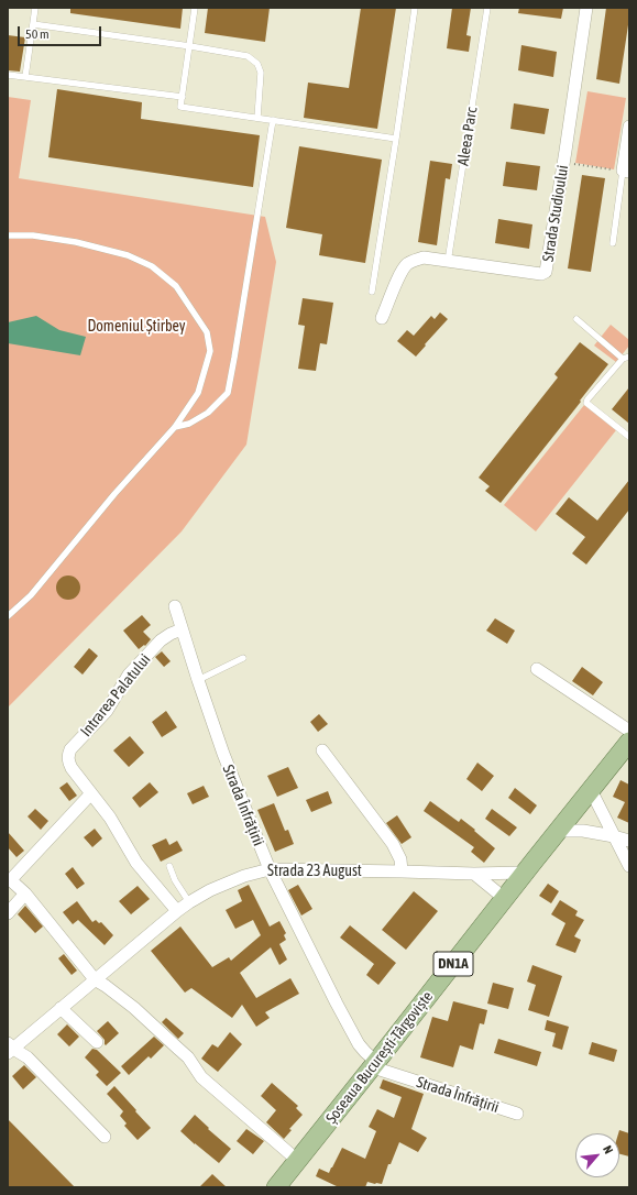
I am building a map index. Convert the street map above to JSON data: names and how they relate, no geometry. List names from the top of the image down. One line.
{"streets":{"main road":["DN1A","Șoseaua București-Târgoviște"],"street":["Strada Studioului","Intrarea Palatului","Strada Înfrățirii","Strada 23 August"],"lane":["Aleea Parc"]},"crossings":[["Aleea Parc","Strada Studioului"],["Intrarea Palatului","Strada Înfrățirii"],["Intrarea Palatului","Strada 23 August"],["Strada Înfrățirii","Strada 23 August"],["Strada Înfrățirii","Șoseaua București-Târgoviște"],["Strada 23 August","Șoseaua București-Târgoviște"]],"parks":["Domeniul Știrbey"],"scale_bar":"50 m","north":"top right"}
